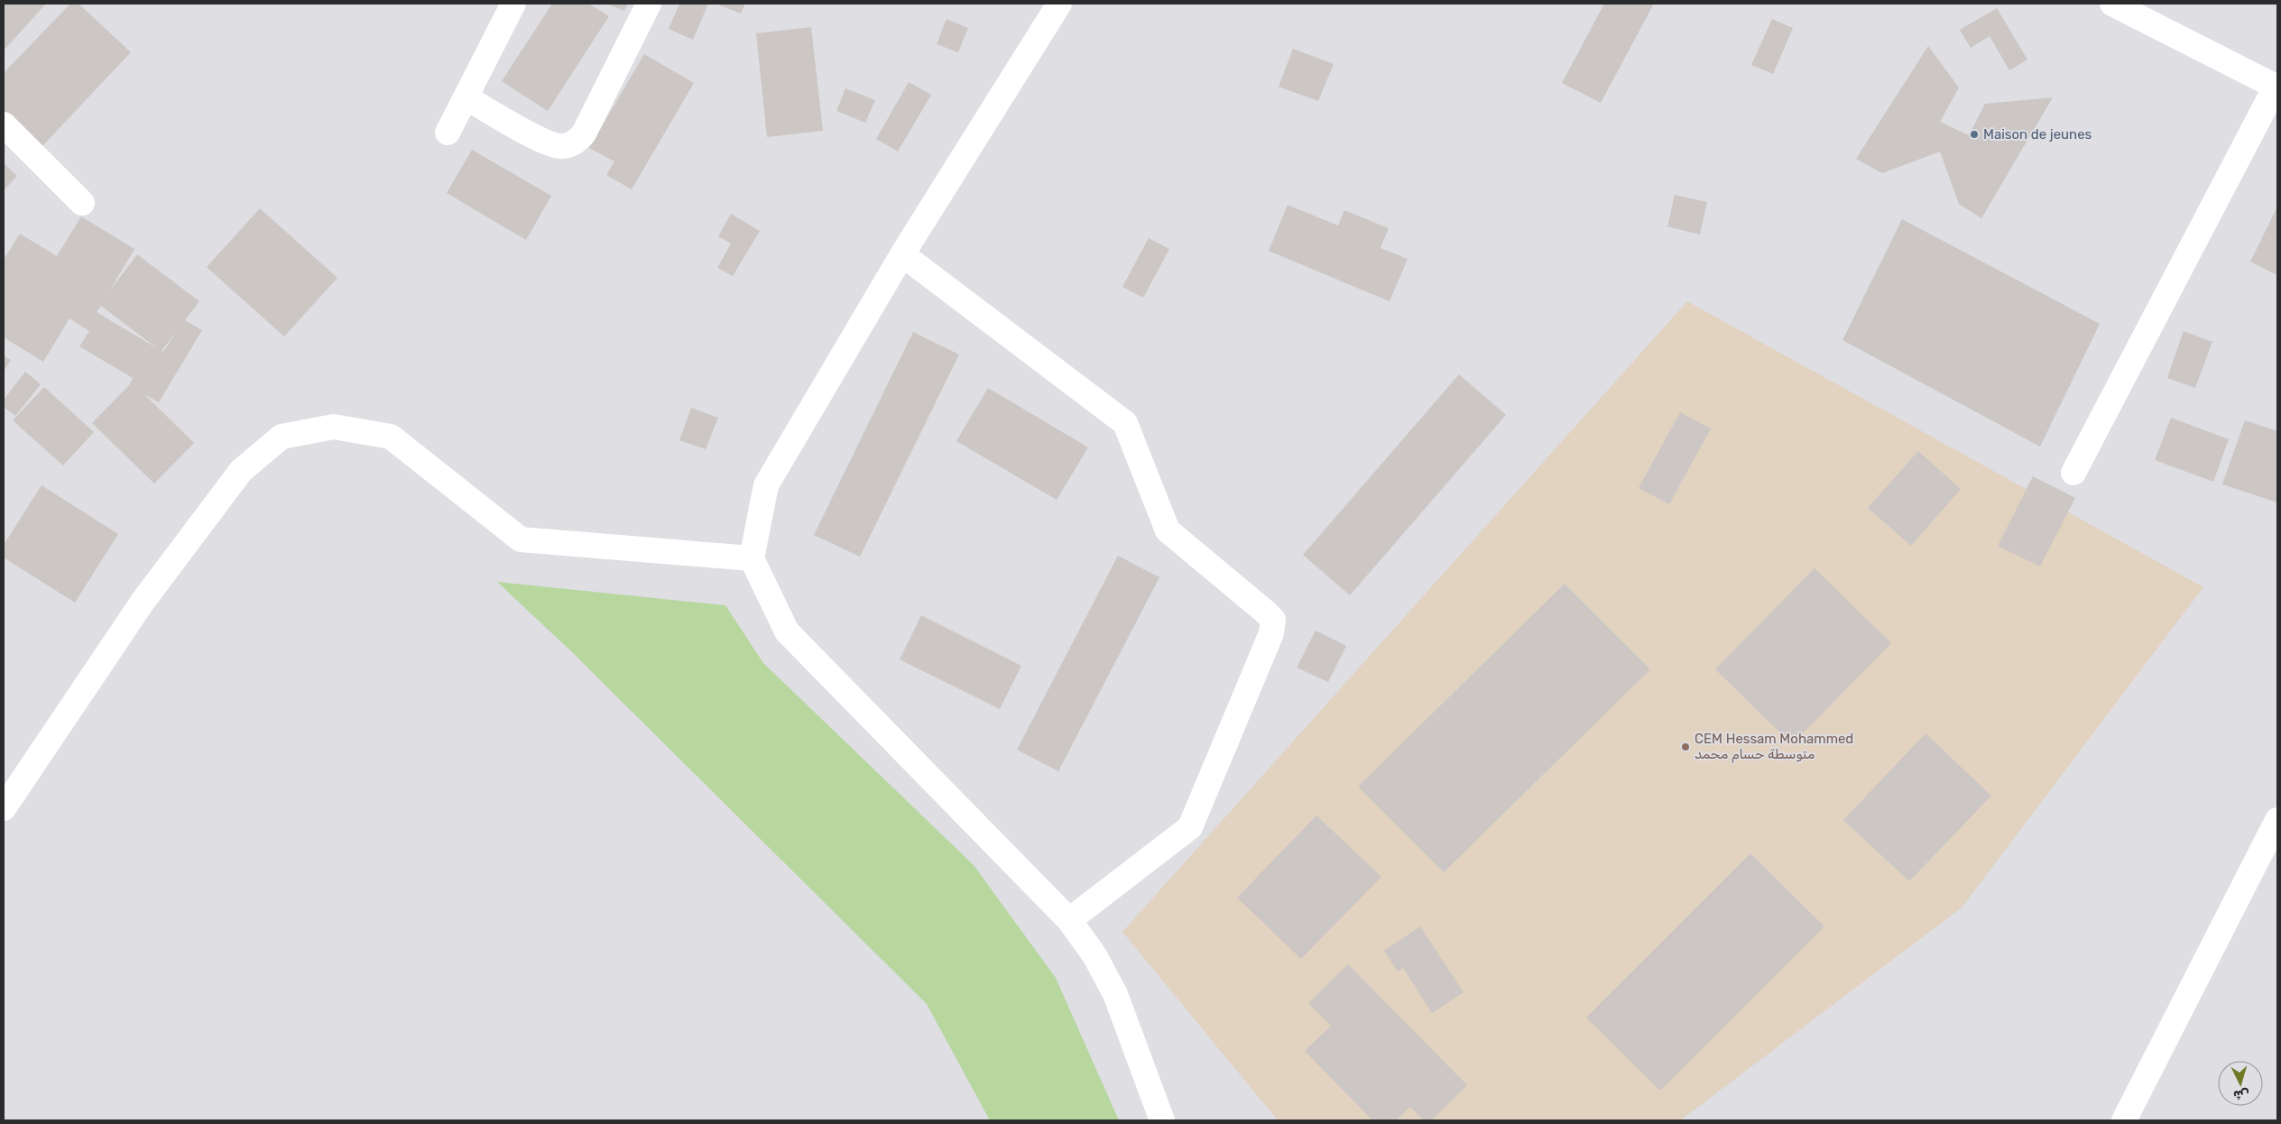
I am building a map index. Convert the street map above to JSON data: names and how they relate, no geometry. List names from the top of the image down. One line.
{"places":["Maison de jeunes","CEM Hessam Mohammed متوسطة حسام محمد"],"north":"bottom"}
